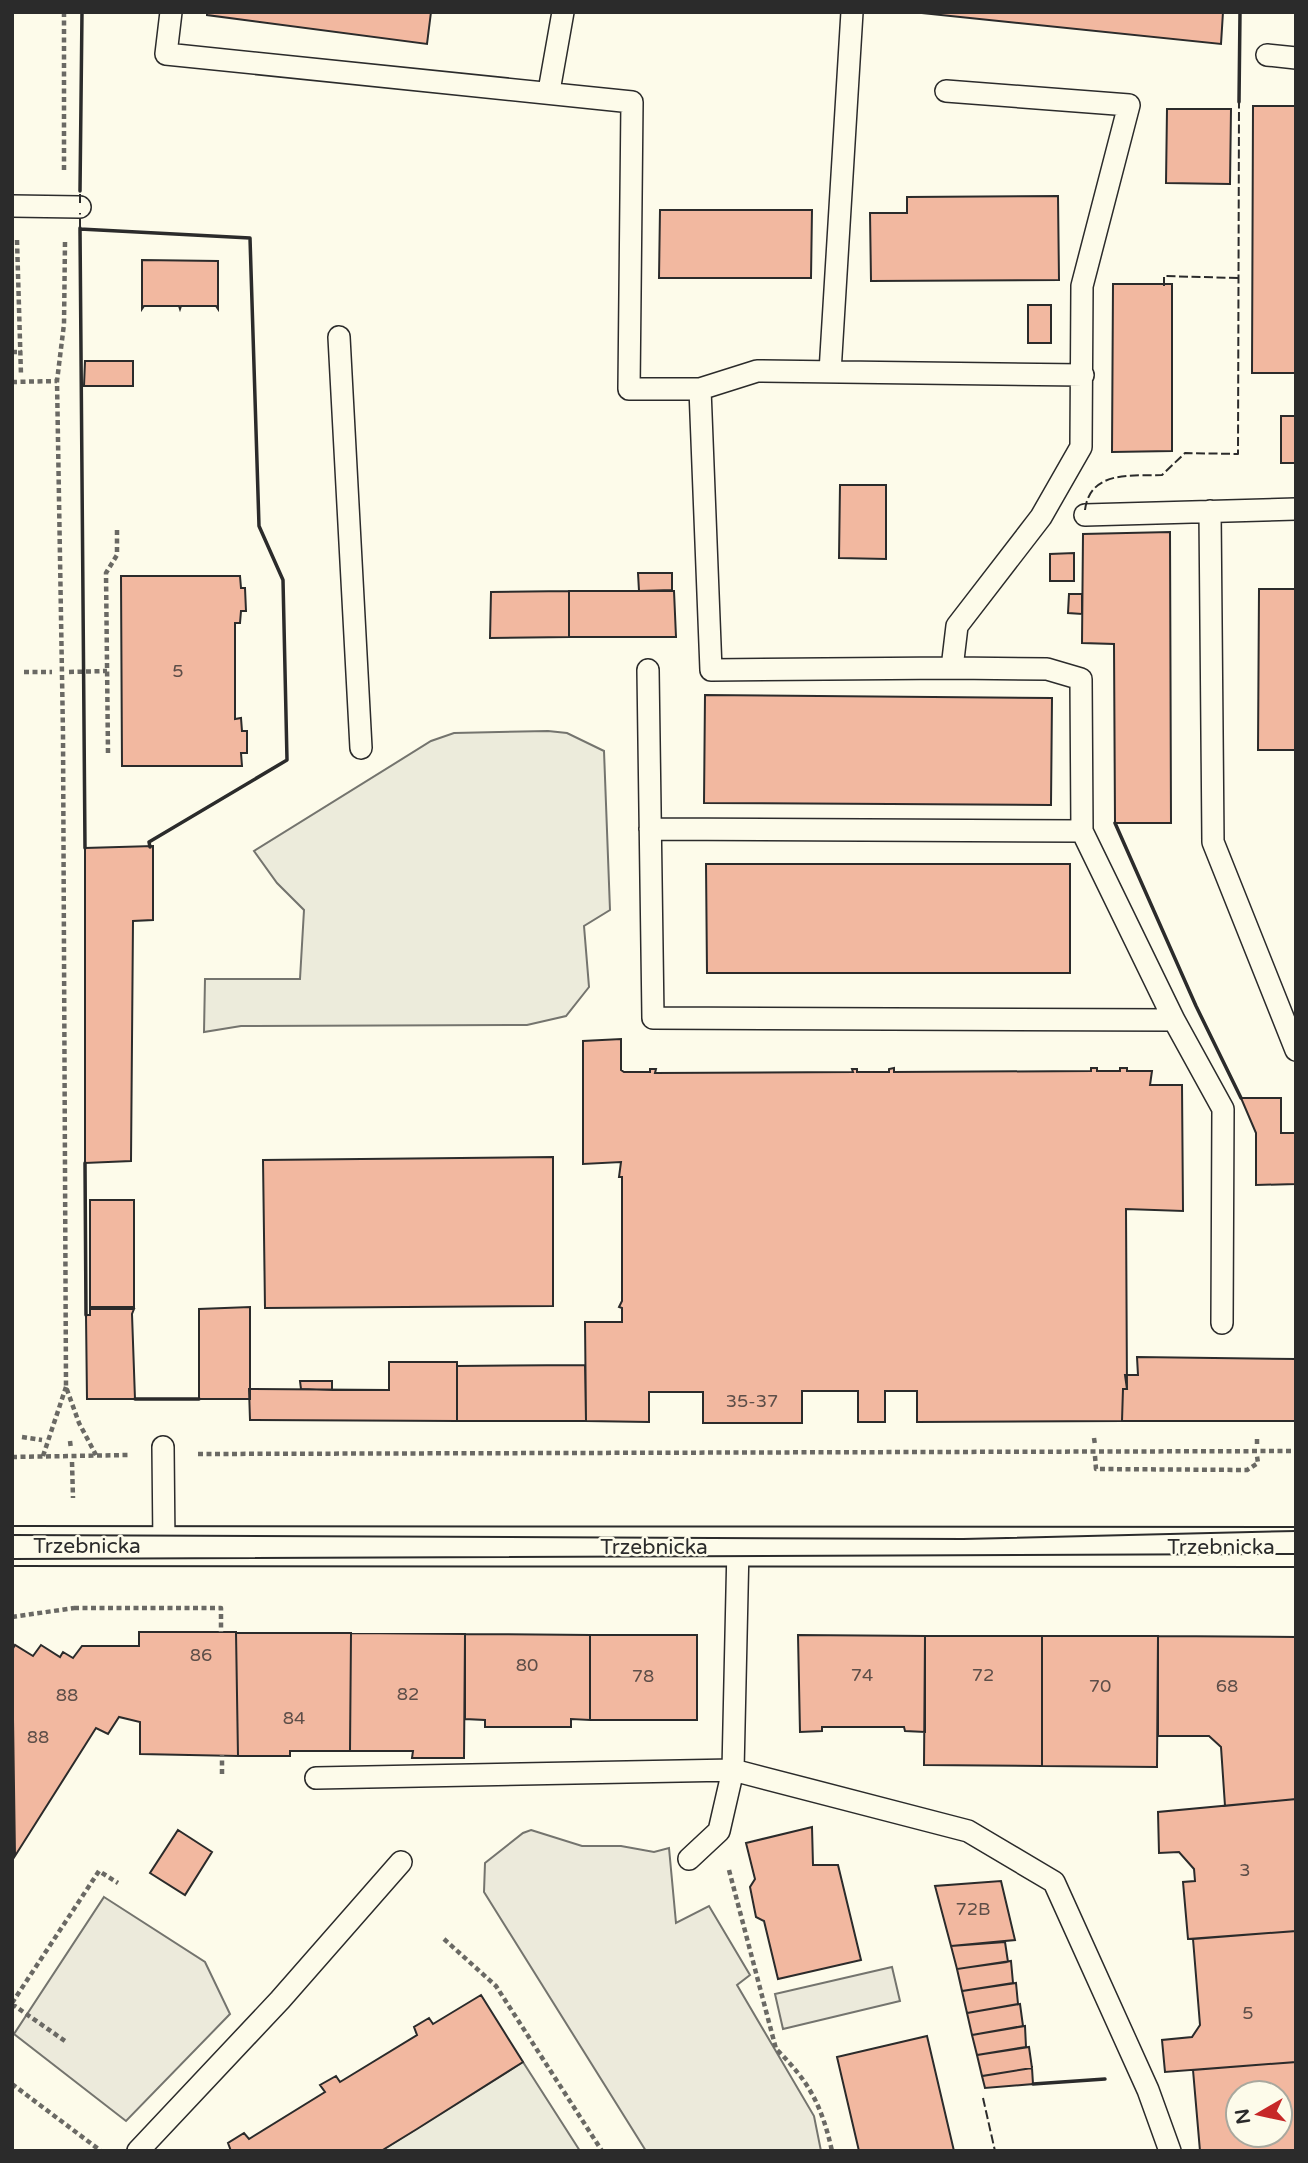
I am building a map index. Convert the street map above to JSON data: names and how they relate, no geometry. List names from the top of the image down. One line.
{"streets":{"street":["Trzebnicka"]},"house_numbers":["5","35-37","86","80","74","72","78","70","68","82","88","84","88","3","72B","5"],"north":"left"}
